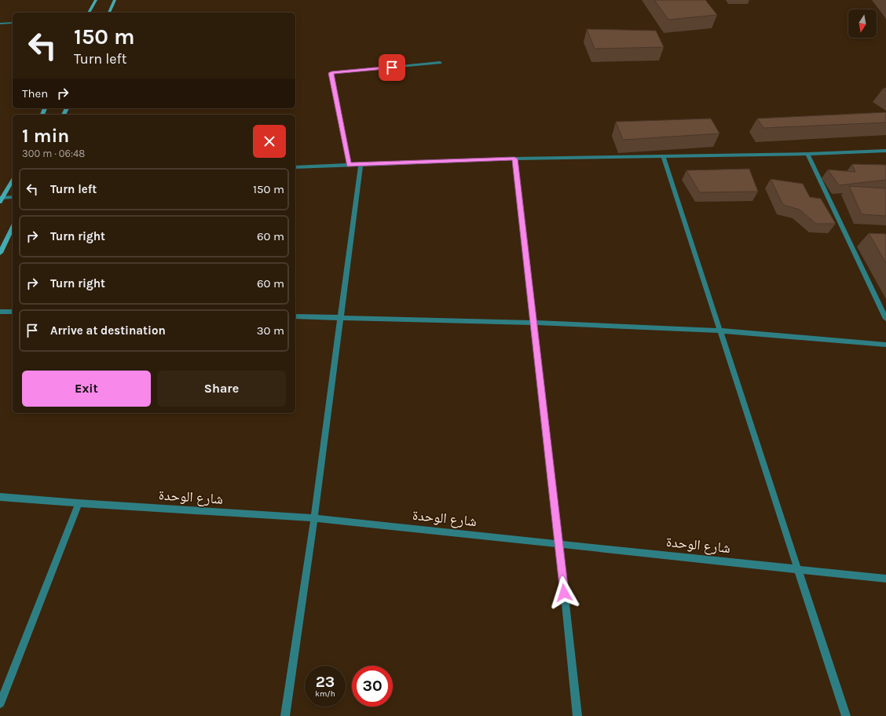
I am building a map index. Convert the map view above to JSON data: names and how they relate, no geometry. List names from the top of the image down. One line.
{"streets":{"street":["شارع الوحدة"]},"north":"bottom","page":{"turn":["150 m","Turn left"],"then":"Then","heading":["1 min","300 m · 06:48"],"list":[{"name":"Turn left","value":"150 m"},{"name":"Turn right","value":"60 m"},{"name":"Turn right","value":"60 m"},{"name":"Arrive at destination","value":"30 m"}],"buttons":["Exit","Share"],"speed":"23 km/h","limit":"30"}}
